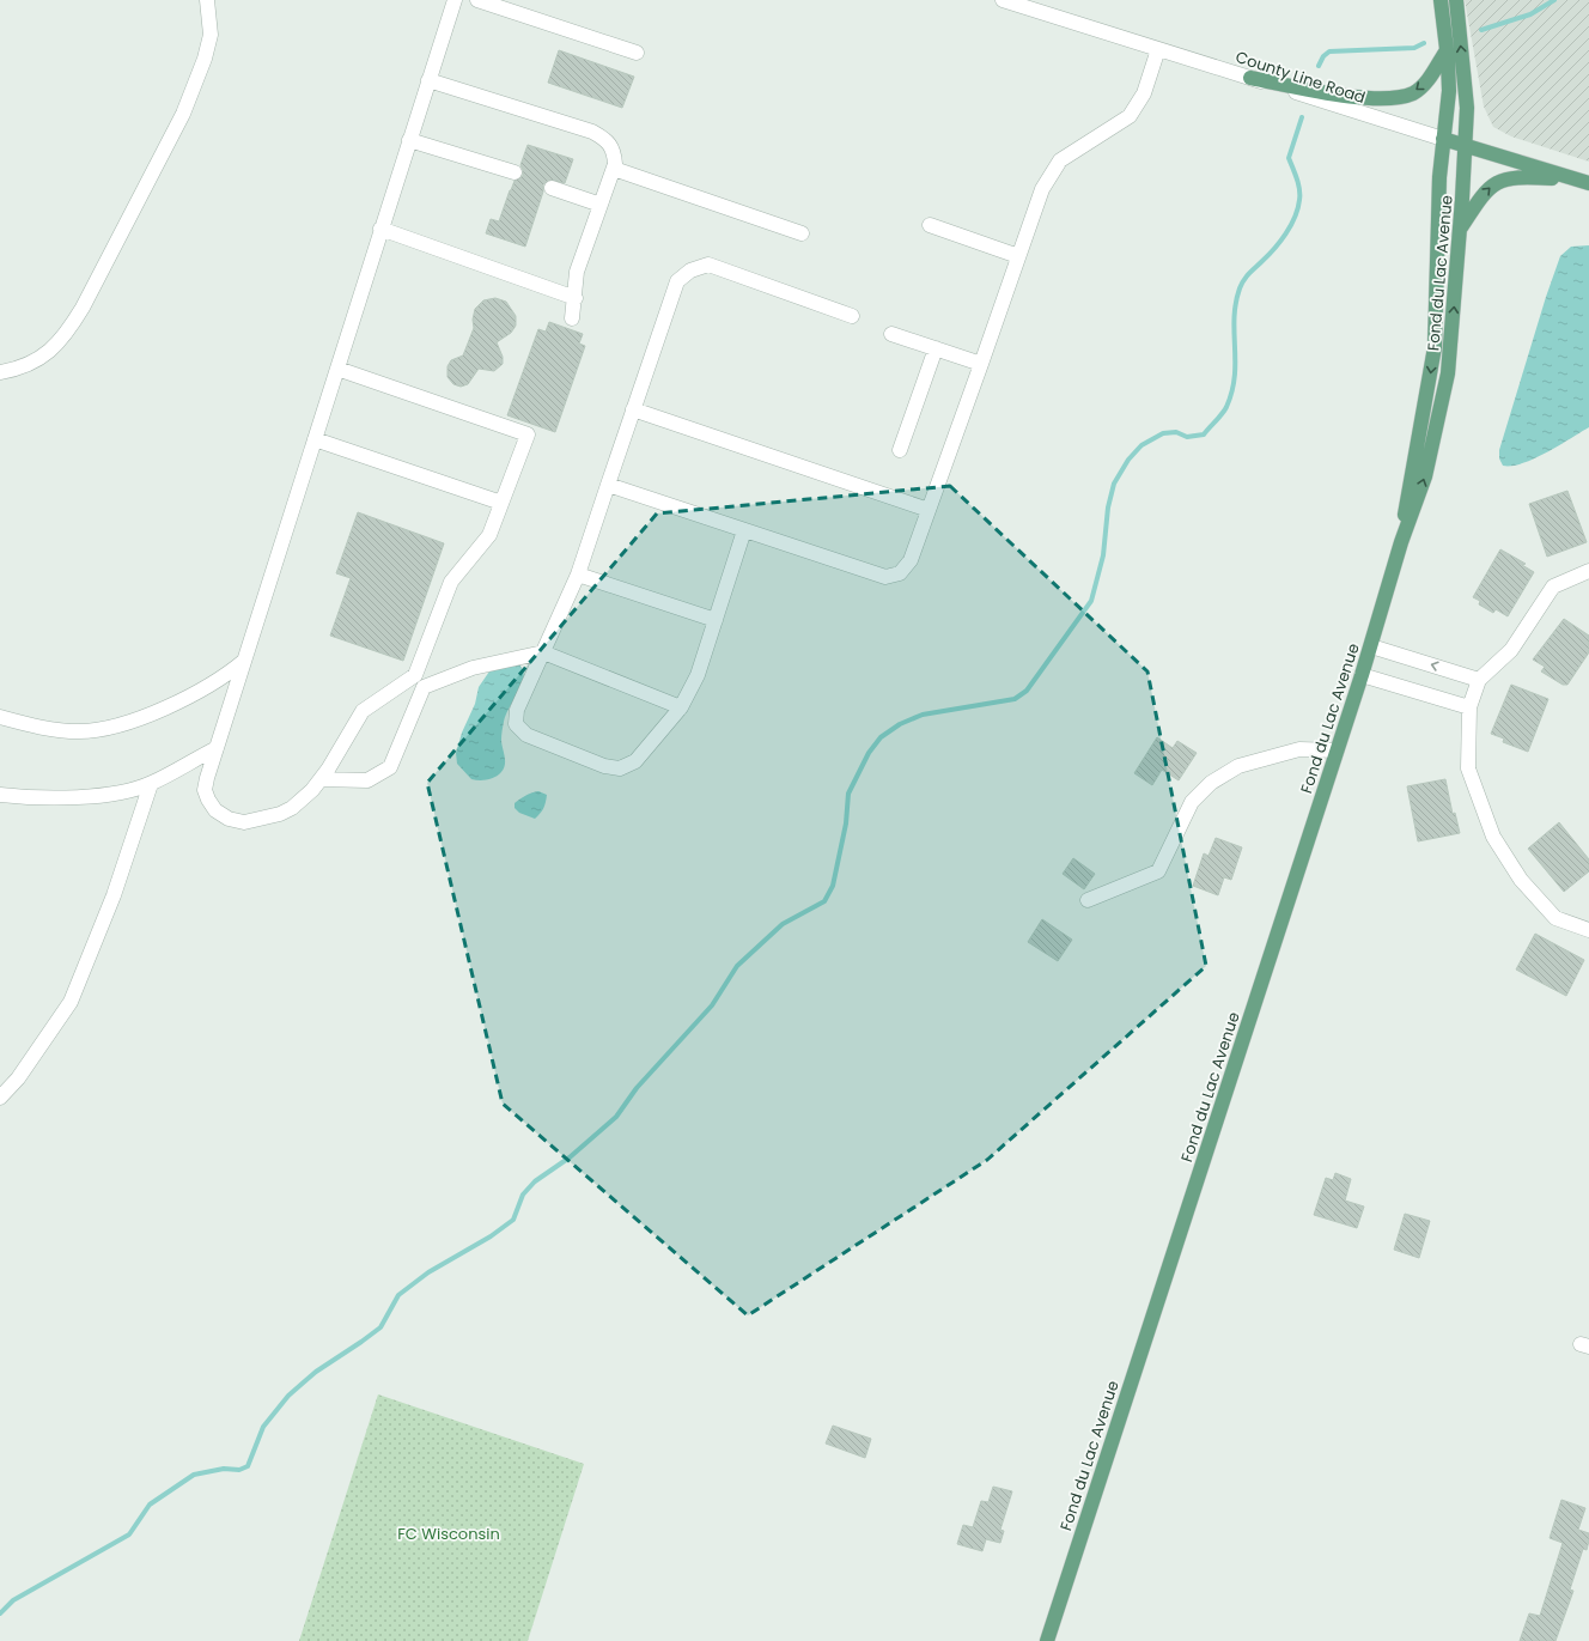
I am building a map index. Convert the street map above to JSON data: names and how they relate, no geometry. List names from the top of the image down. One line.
{"streets":{"main road":["County Line Road","Fond du Lac Avenue"]},"crossings":[["County Line Road","Fond du Lac Avenue"]],"parks":["FC Wisconsin"]}
